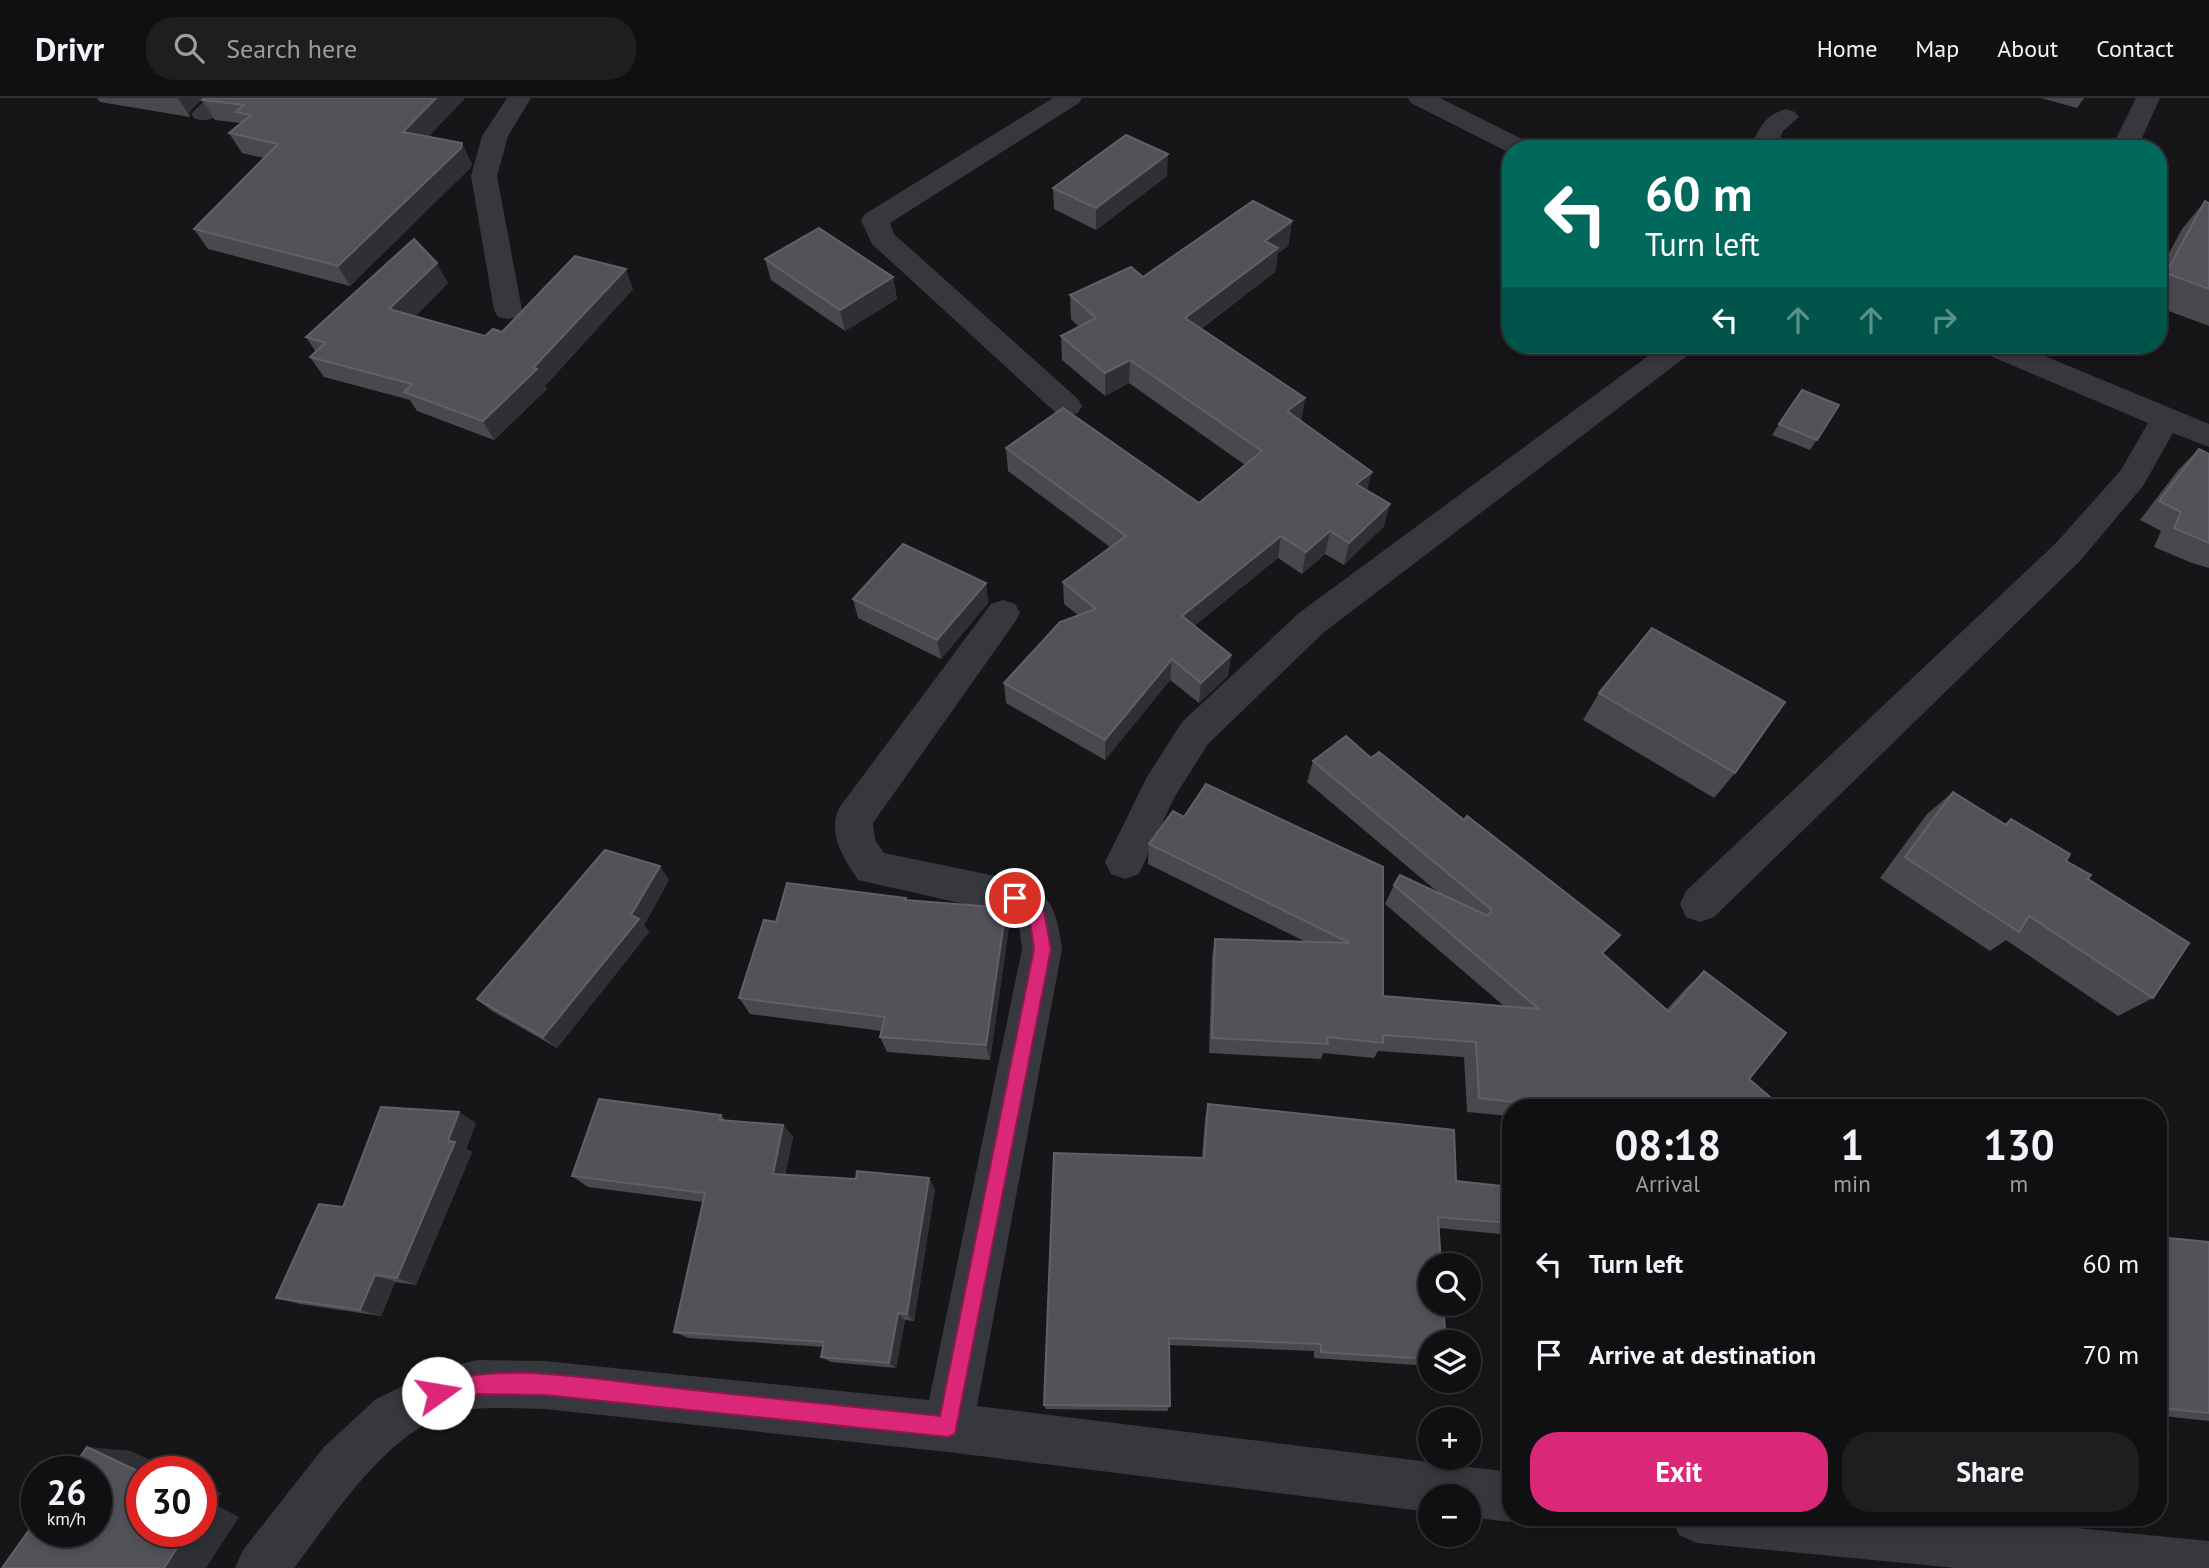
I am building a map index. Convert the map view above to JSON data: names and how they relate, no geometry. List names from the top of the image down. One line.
{"page":{"header":"Drivr","search":"Search here","nav":["Home","Map","About","Contact"],"turn":["60 m","Turn left"],"eta":["08:18","Arrival","1","min","130","m"],"list":[{"name":"Turn left","value":"60 m"},{"name":"Arrive at destination","value":"70 m"}],"map_buttons":["+","−"],"buttons":["Exit","Share"],"speed":"26 km/h","limit":"30"}}
